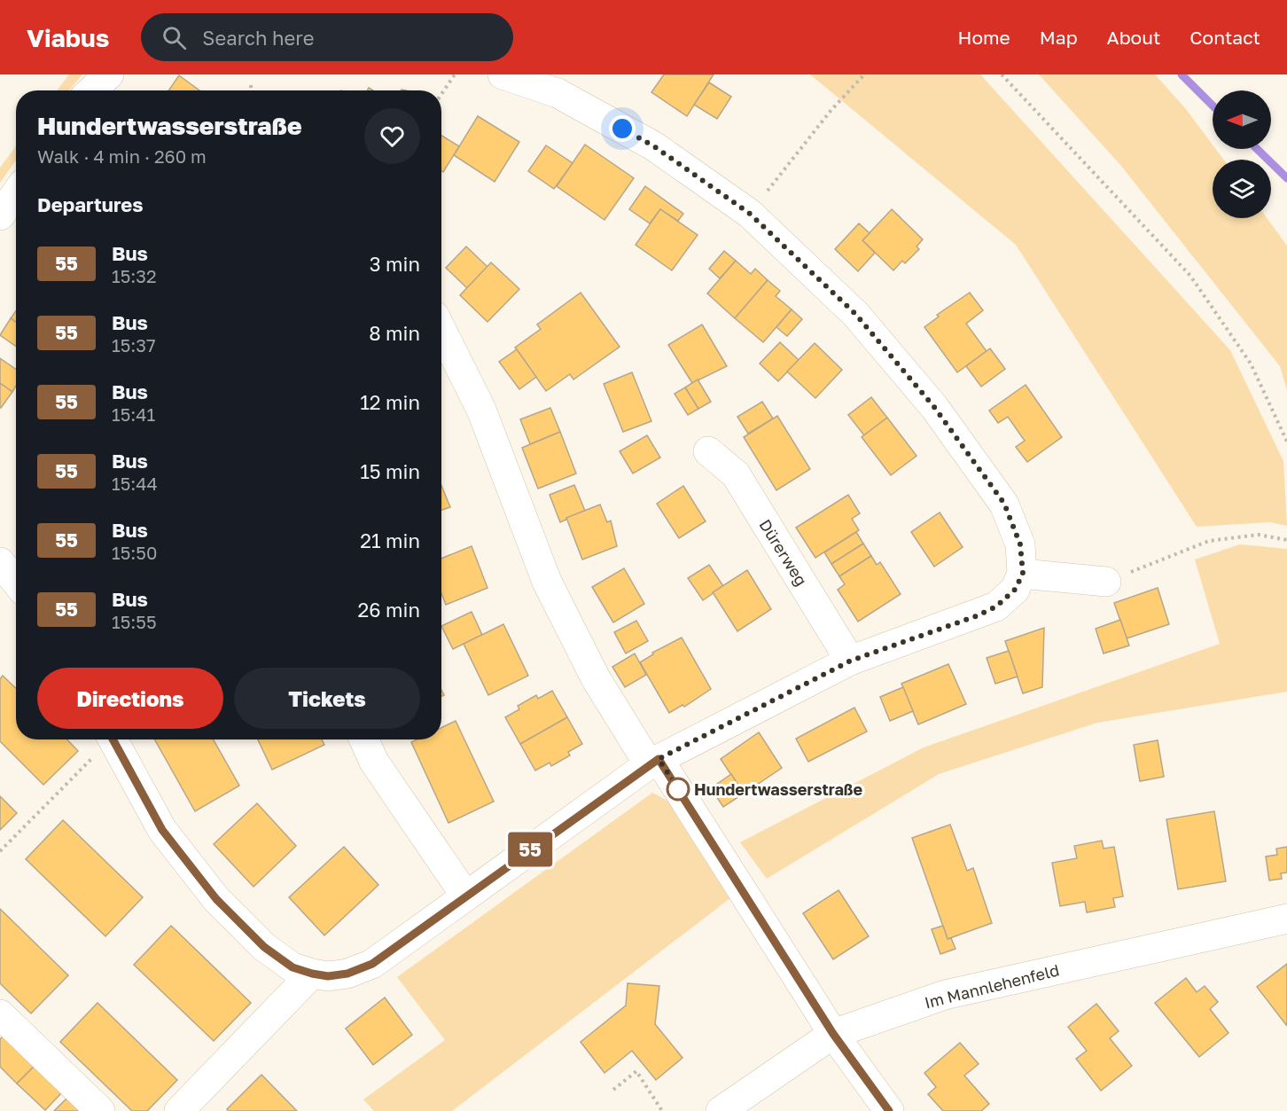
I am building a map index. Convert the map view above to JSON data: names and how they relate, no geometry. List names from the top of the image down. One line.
{"streets":{"street":["Dürerweg","Im Mannlehenfeld"]},"places":["Hundertwasserstraße"],"lines":["bus line 55"],"north":"left","page":{"header":"Viabus","search":"Search here","nav":["Home","Map","About","Contact"],"on_map":"55","heading":[["Hundertwasserstraße","Walk · 4 min · 260 m"],"Departures"],"list":[{"mark":"55","name":"Bus","note":"15:32","value":"3 min"},{"mark":"55","name":"Bus","note":"15:37","value":"8 min"},{"mark":"55","name":"Bus","note":"15:41","value":"12 min"},{"mark":"55","name":"Bus","note":"15:44","value":"15 min"},{"mark":"55","name":"Bus","note":"15:50","value":"21 min"},{"mark":"55","name":"Bus","note":"15:55","value":"26 min"}],"buttons":["Directions","Tickets"]}}
